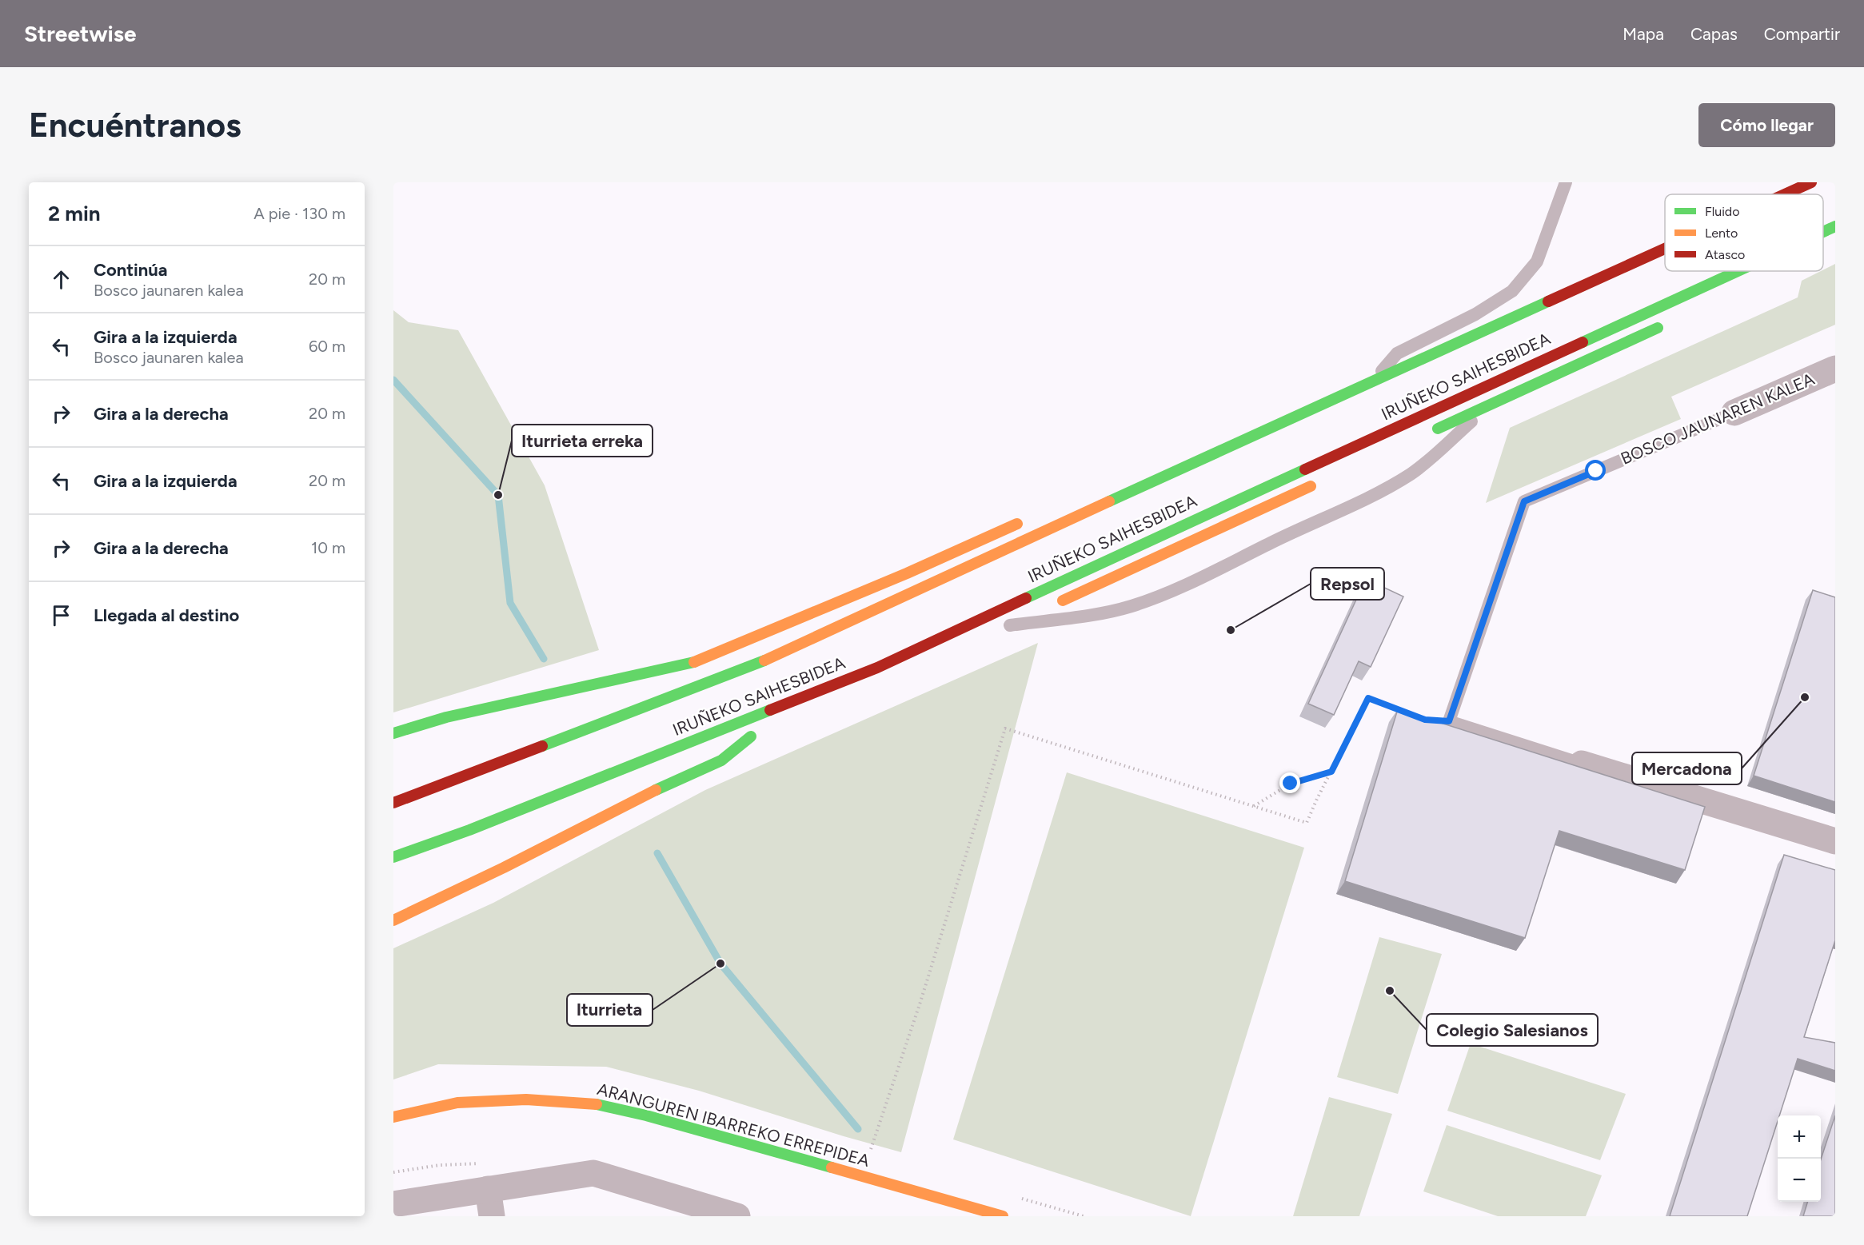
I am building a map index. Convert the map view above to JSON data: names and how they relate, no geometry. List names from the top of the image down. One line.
{"streets":{"main road":["IRUÑEKO SAIHESBIDEA","ARANGUREN IBARREKO ERREPIDEA"],"street":["BOSCO JAUNAREN KALEA"]},"places":["Iturrieta erreka","Repsol","Mercadona","Iturrieta","Colegio Salesianos"],"legend":["Fluido","Lento","Atasco"],"page":{"header":"Streetwise","nav":["Mapa","Capas","Compartir"],"buttons":"Cómo llegar","title":"Encuéntranos","heading":["2 min","A pie · 130 m"],"list":[["Continúa","Bosco jaunaren kalea","20 m"],["Gira a la izquierda","Bosco jaunaren kalea","60 m"],["Gira a la derecha","20 m"],["Gira a la izquierda","20 m"],["Gira a la derecha","10 m"],"Llegada al destino"],"map_buttons":["+","−"]}}
